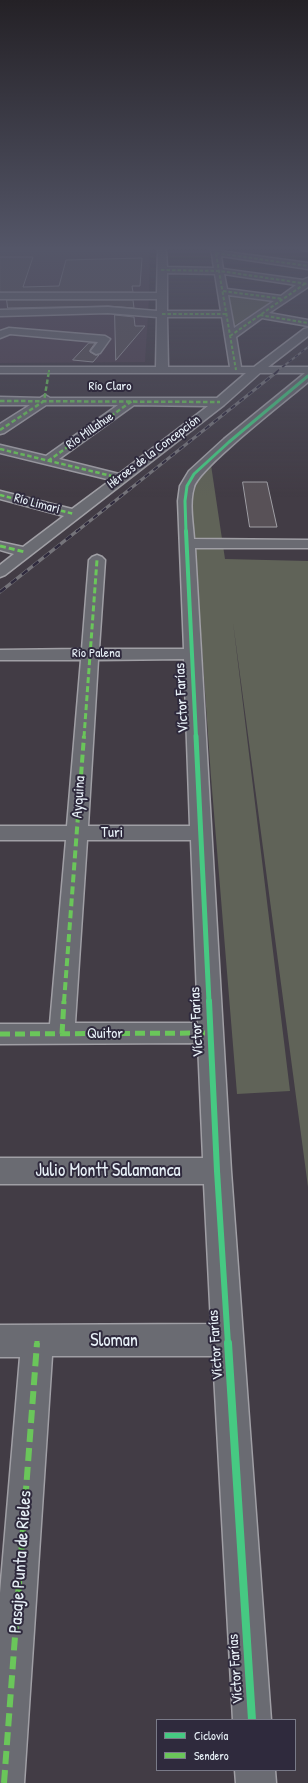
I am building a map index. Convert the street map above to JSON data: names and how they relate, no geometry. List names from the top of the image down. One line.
{"streets":{"street":["Río Claro","Río Millahue","Héroes de la Concepción","Río Limarí","Río Palena","Víctor Farías","Ayquina","Turi","Quitor","Julio Montt Salamanca","Sloman","Pasaje Punta de Rieles"]},"crossings":[["Río Claro","Río Millahue"],["Río Claro","Héroes de la Concepción"],["Héroes de la Concepción","Río Limarí"],["Río Palena","Víctor Farías"],["Río Palena","Ayquina"],["Víctor Farías","Turi"],["Víctor Farías","Quitor"],["Víctor Farías","Julio Montt Salamanca"],["Víctor Farías","Sloman"],["Ayquina","Turi"],["Ayquina","Quitor"],["Sloman","Pasaje Punta de Rieles"]],"legend":["Ciclovía","Sendero"]}
